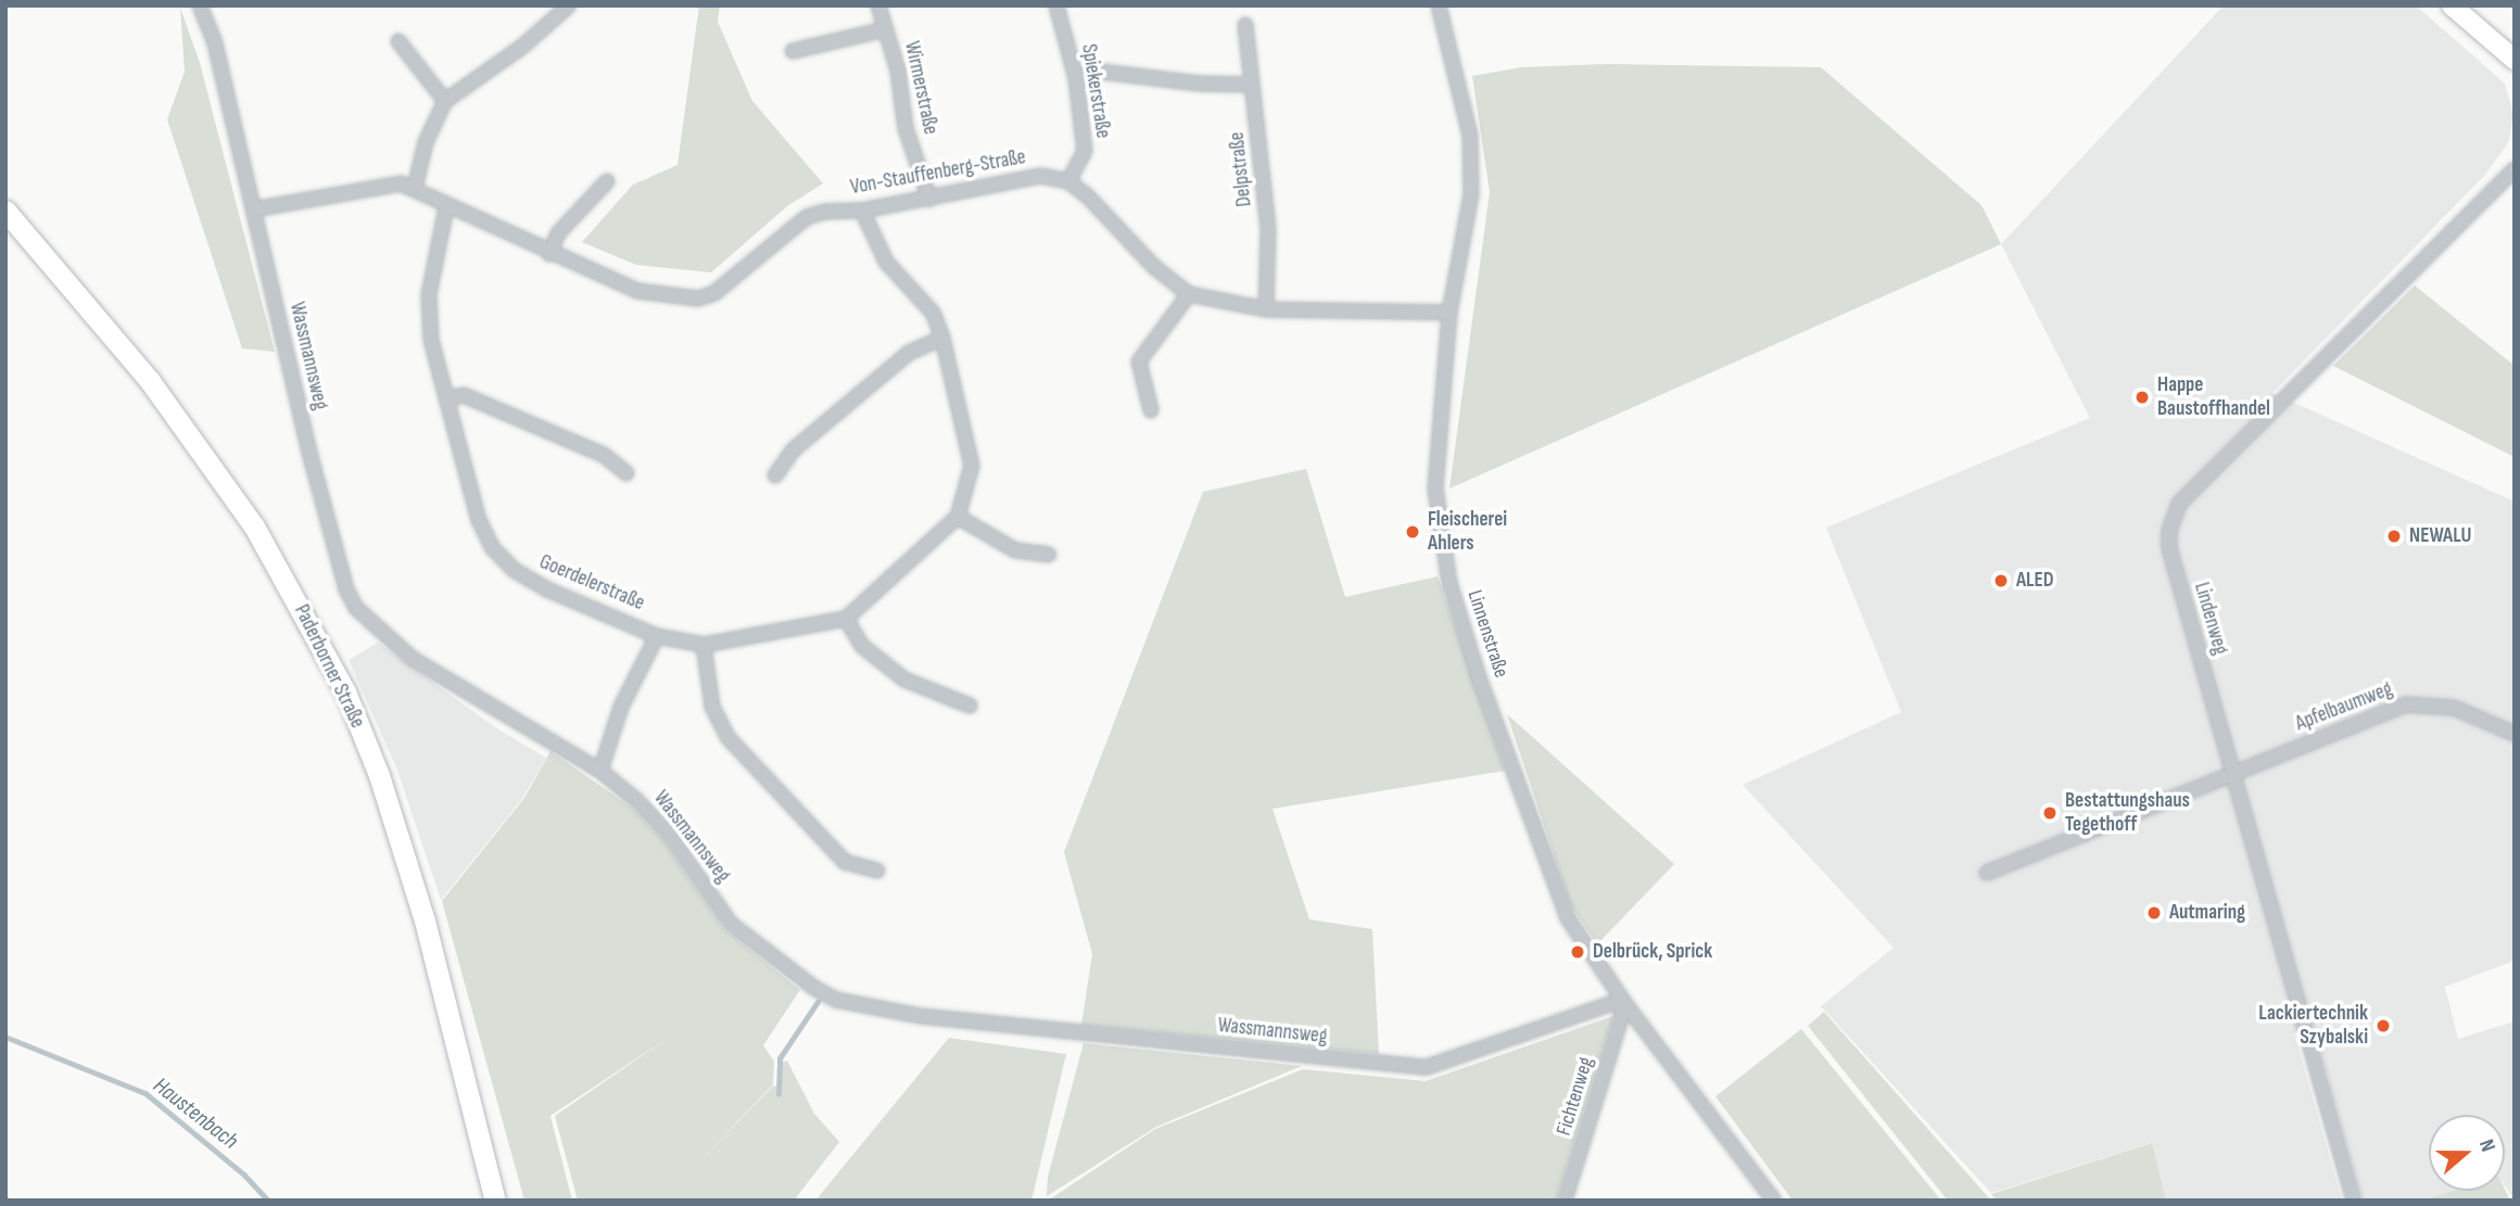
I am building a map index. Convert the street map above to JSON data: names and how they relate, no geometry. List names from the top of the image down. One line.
{"streets":{"main road":["Paderborner Straße"],"street":["Wirmerstraße","Spiekerstraße","Delpstraße","Von-Stauffenberg-Straße","Wassmannsweg","Goerdelerstraße","Lindenweg","Linnenstraße","Apfelbaumweg","Fichtenweg"]},"crossings":[["Wirmerstraße","Von-Stauffenberg-Straße"],["Spiekerstraße","Von-Stauffenberg-Straße"],["Von-Stauffenberg-Straße","Wassmannsweg"],["Von-Stauffenberg-Straße","Goerdelerstraße"],["Wassmannsweg","Goerdelerstraße"],["Wassmannsweg","Linnenstraße"],["Wassmannsweg","Fichtenweg"],["Lindenweg","Apfelbaumweg"],["Linnenstraße","Fichtenweg"]],"water":["Haustenbach"],"places":["Happe Baustoffhandel","Fleischerei Ahlers","NEWALU","ALED","Bestattungshaus Tegethoff","Autmaring","Delbrück, Sprick","Lackiertechnik Szybalski"],"north":"right"}
